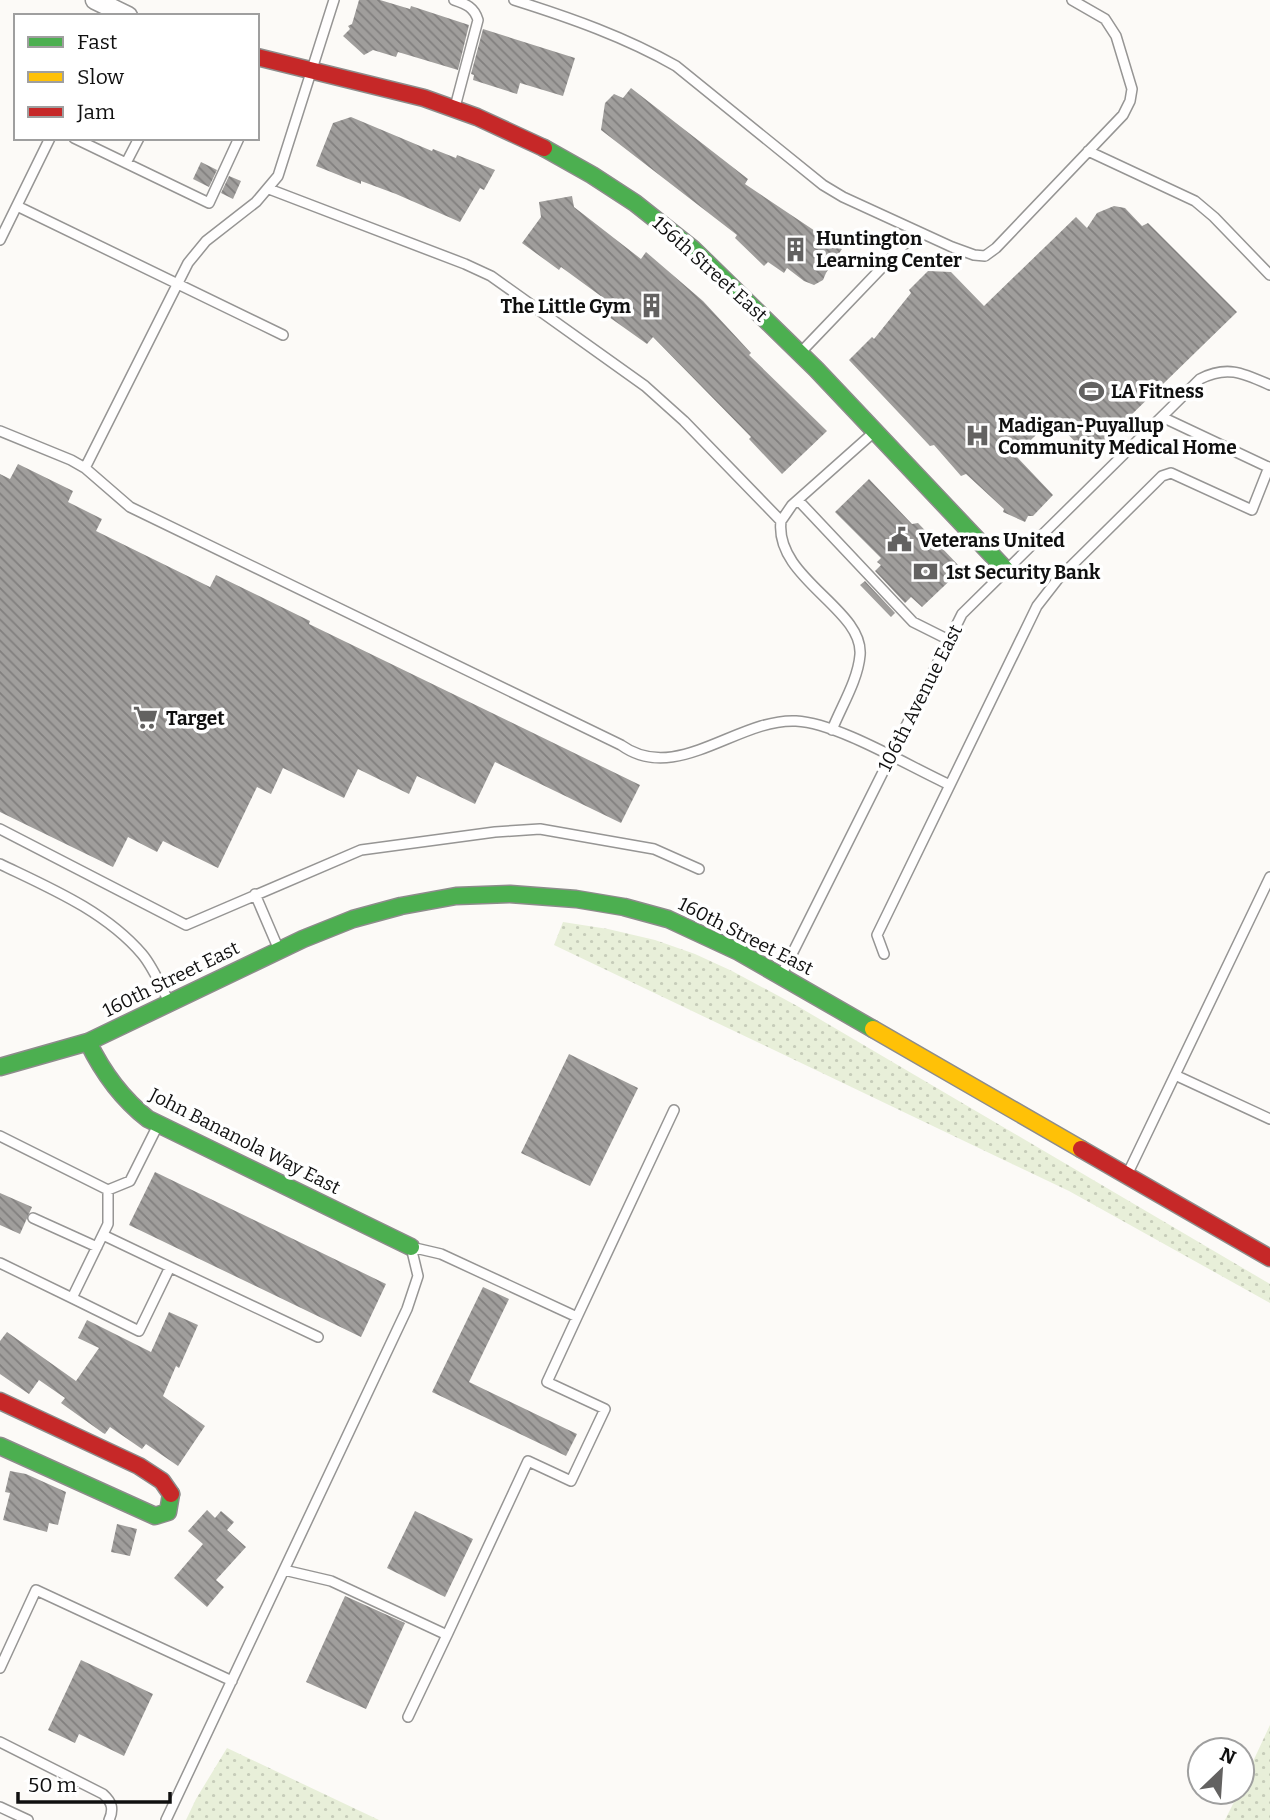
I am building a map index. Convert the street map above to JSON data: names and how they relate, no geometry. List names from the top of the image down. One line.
{"streets":{"street":["156th Street East","160th Street East","John Bananola Way East"],"lane":["106th Avenue East"]},"crossings":[["156th Street East","106th Avenue East"],["106th Avenue East","160th Street East"],["160th Street East","John Bananola Way East"]],"places":{"building":["Huntington Learning Center","The Little Gym"],"sports":["LA Fitness"],"hospital":["Madigan-Puyallup Community Medical Home"],"public building":["Veterans United"],"bank":["1st Security Bank"],"supermarket":["Target"]},"legend":["Fast","Slow","Jam"],"scale_bar":"50 m","north":"top right"}
